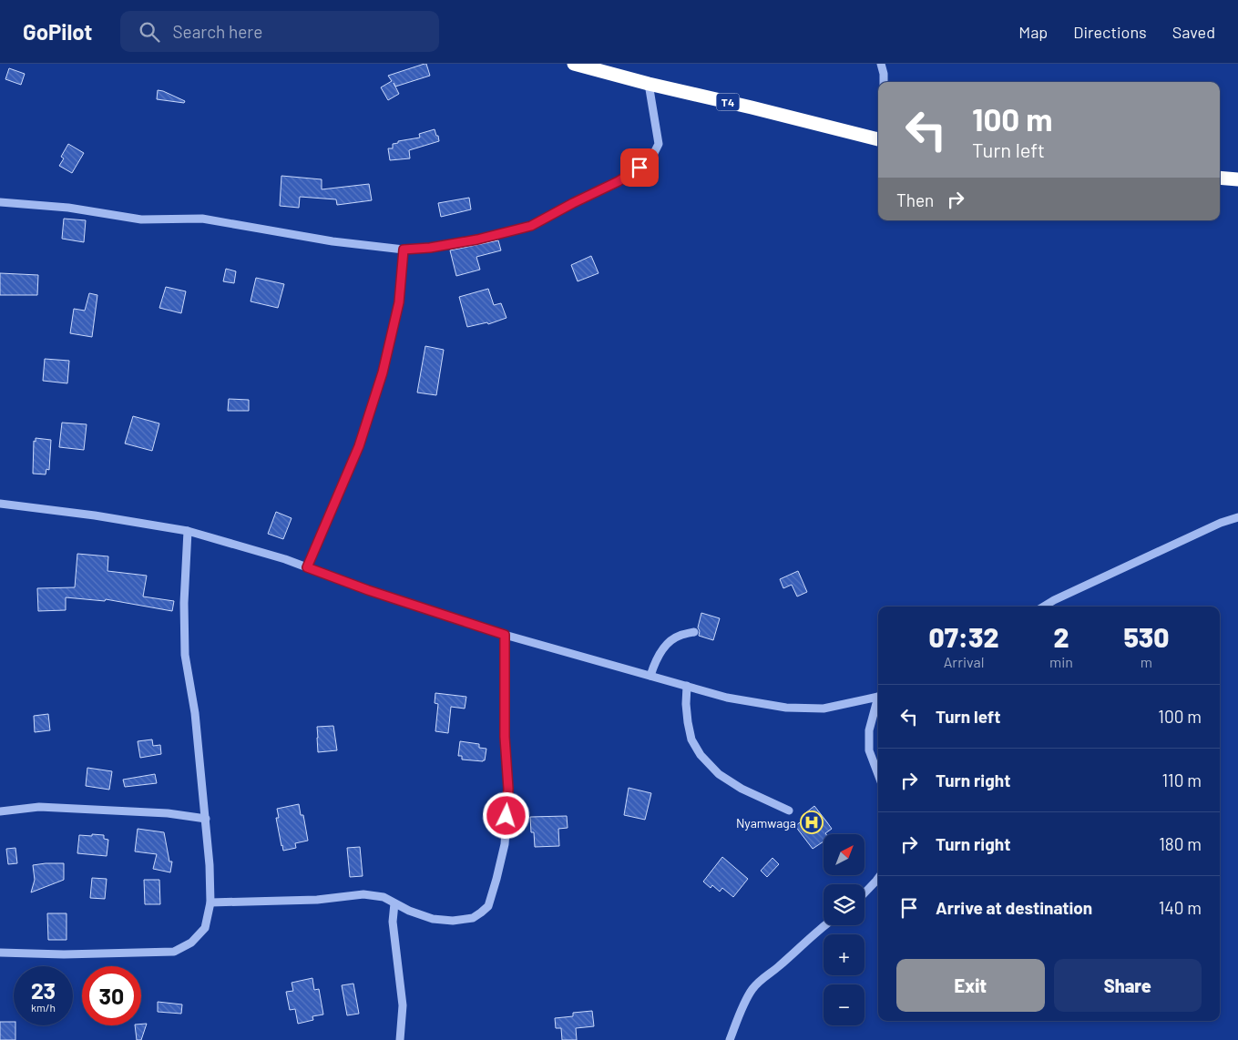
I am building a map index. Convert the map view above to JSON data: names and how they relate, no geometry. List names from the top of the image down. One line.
{"streets":{"highway":["T4"]},"places":{"hospital":["Nyamwaga"]},"north":"top right","page":{"header":"GoPilot","search":"Search here","nav":["Map","Directions","Saved"],"turn":["100 m","Turn left"],"then":"Then","eta":["07:32","Arrival","2","min","530","m"],"list":[{"name":"Turn left","value":"100 m"},{"name":"Turn right","value":"110 m"},{"name":"Turn right","value":"180 m"},{"name":"Arrive at destination","value":"140 m"}],"map_buttons":["+","−"],"buttons":["Exit","Share"],"speed":"23 km/h","limit":"30"}}
